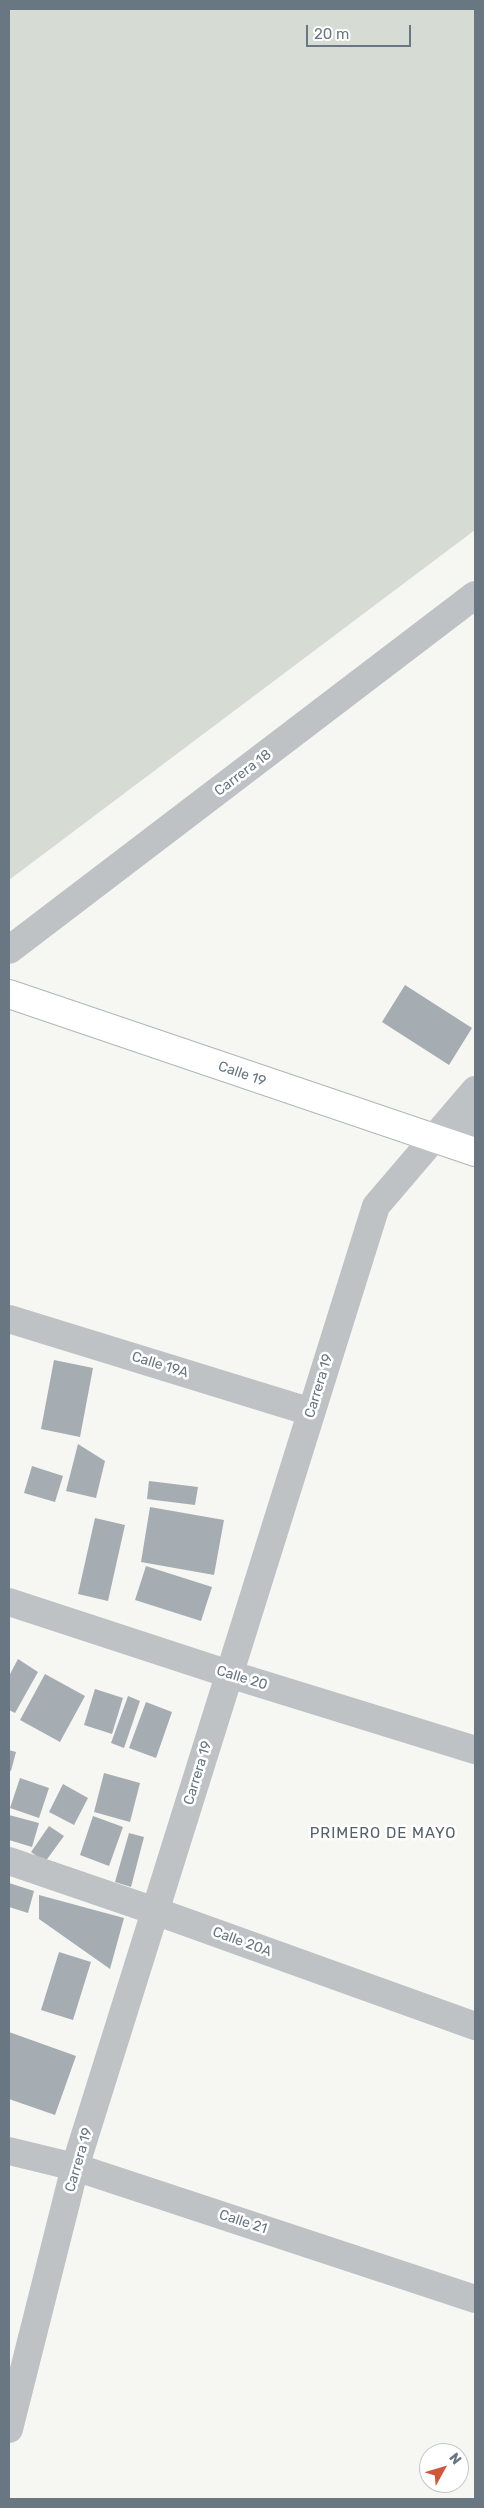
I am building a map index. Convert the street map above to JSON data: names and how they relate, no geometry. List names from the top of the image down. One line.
{"streets":{"main road":["Calle 19"],"street":["Carrera 18","Calle 19A","Carrera 19","Calle 20","Calle 20A","Calle 21"]},"crossings":[["Calle 19","Carrera 19"],["Calle 19A","Carrera 19"],["Carrera 19","Calle 20"],["Carrera 19","Calle 20A"],["Carrera 19","Calle 21"]],"districts":["PRIMERO DE MAYO"],"scale_bar":"20 m","north":"top right"}
